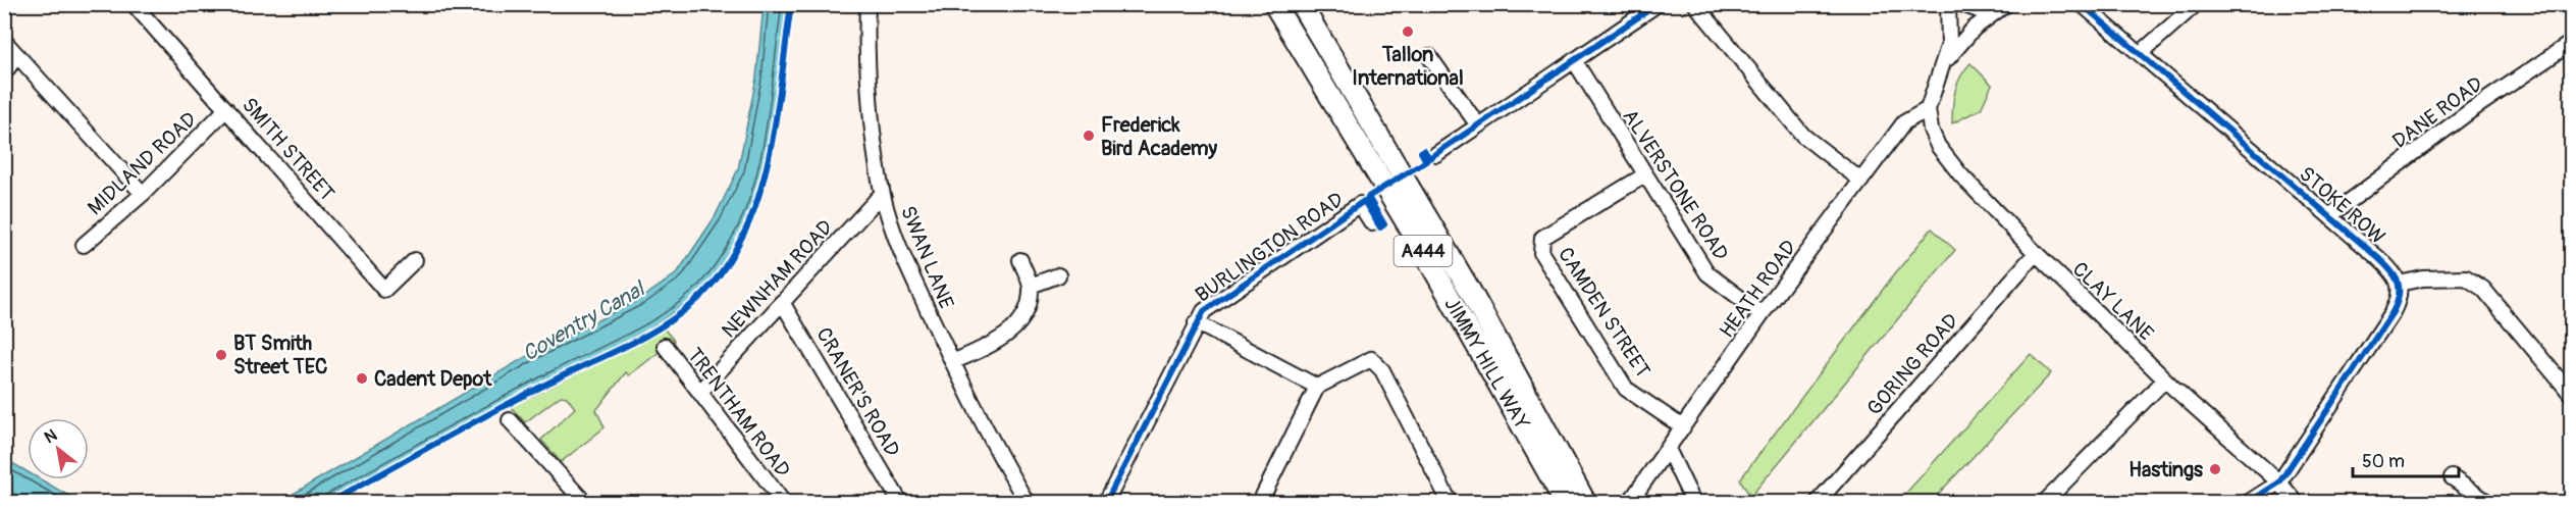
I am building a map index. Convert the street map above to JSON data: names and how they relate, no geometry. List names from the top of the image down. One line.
{"streets":{"highway":["A444","JIMMY HILL WAY"],"street":["DANE ROAD","SMITH STREET","MIDLAND ROAD","ALVERSTONE ROAD","STOKE ROW","BURLINGTON ROAD","SWAN LANE","NEWNHAM ROAD","HEATH ROAD","CLAY LANE","CAMDEN STREET","GORING ROAD","CRANER'S ROAD","TRENTHAM ROAD"]},"crossings":[["DANE ROAD","STOKE ROW"],["SMITH STREET","MIDLAND ROAD"],["ALVERSTONE ROAD","HEATH ROAD"],["ALVERSTONE ROAD","CAMDEN STREET"],["SWAN LANE","NEWNHAM ROAD"],["NEWNHAM ROAD","CRANER'S ROAD"],["NEWNHAM ROAD","TRENTHAM ROAD"],["HEATH ROAD","CLAY LANE"],["HEATH ROAD","CAMDEN STREET"],["CLAY LANE","GORING ROAD"]],"water":["Coventry Canal"],"places":["Tallon International","Frederick Bird Academy","BT Smith Street TEC","Cadent Depot","Hastings"],"scale_bar":"50 m","north":"top left"}
